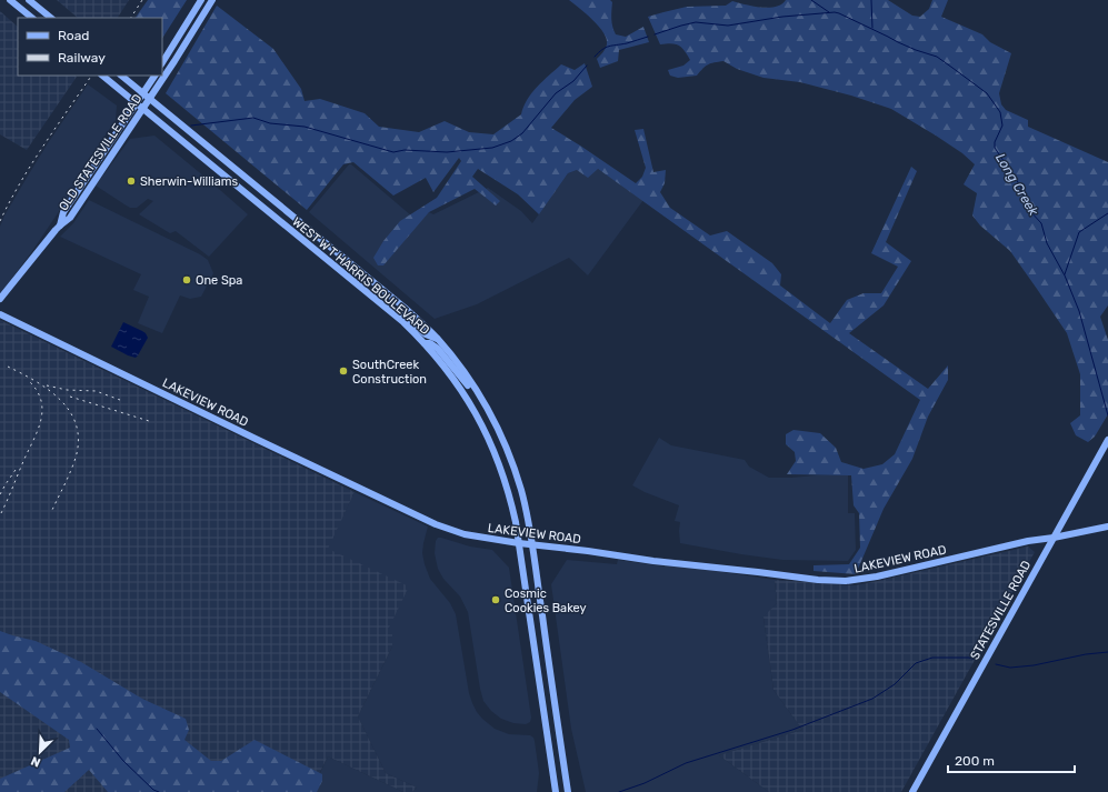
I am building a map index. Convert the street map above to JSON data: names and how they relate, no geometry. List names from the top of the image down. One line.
{"streets":{"main road":["OLD STATESVILLE ROAD","WEST W T HARRIS BOULEVARD","LAKEVIEW ROAD","STATESVILLE ROAD"]},"crossings":[["OLD STATESVILLE ROAD","WEST W T HARRIS BOULEVARD"],["WEST W T HARRIS BOULEVARD","LAKEVIEW ROAD"],["LAKEVIEW ROAD","STATESVILLE ROAD"]],"water":["Long Creek"],"places":["Sherwin-Williams","One Spa","SouthCreek Construction","Cosmic Cookies Bakey"],"legend":["Road","Railway"],"scale_bar":"200 m","north":"bottom left"}
